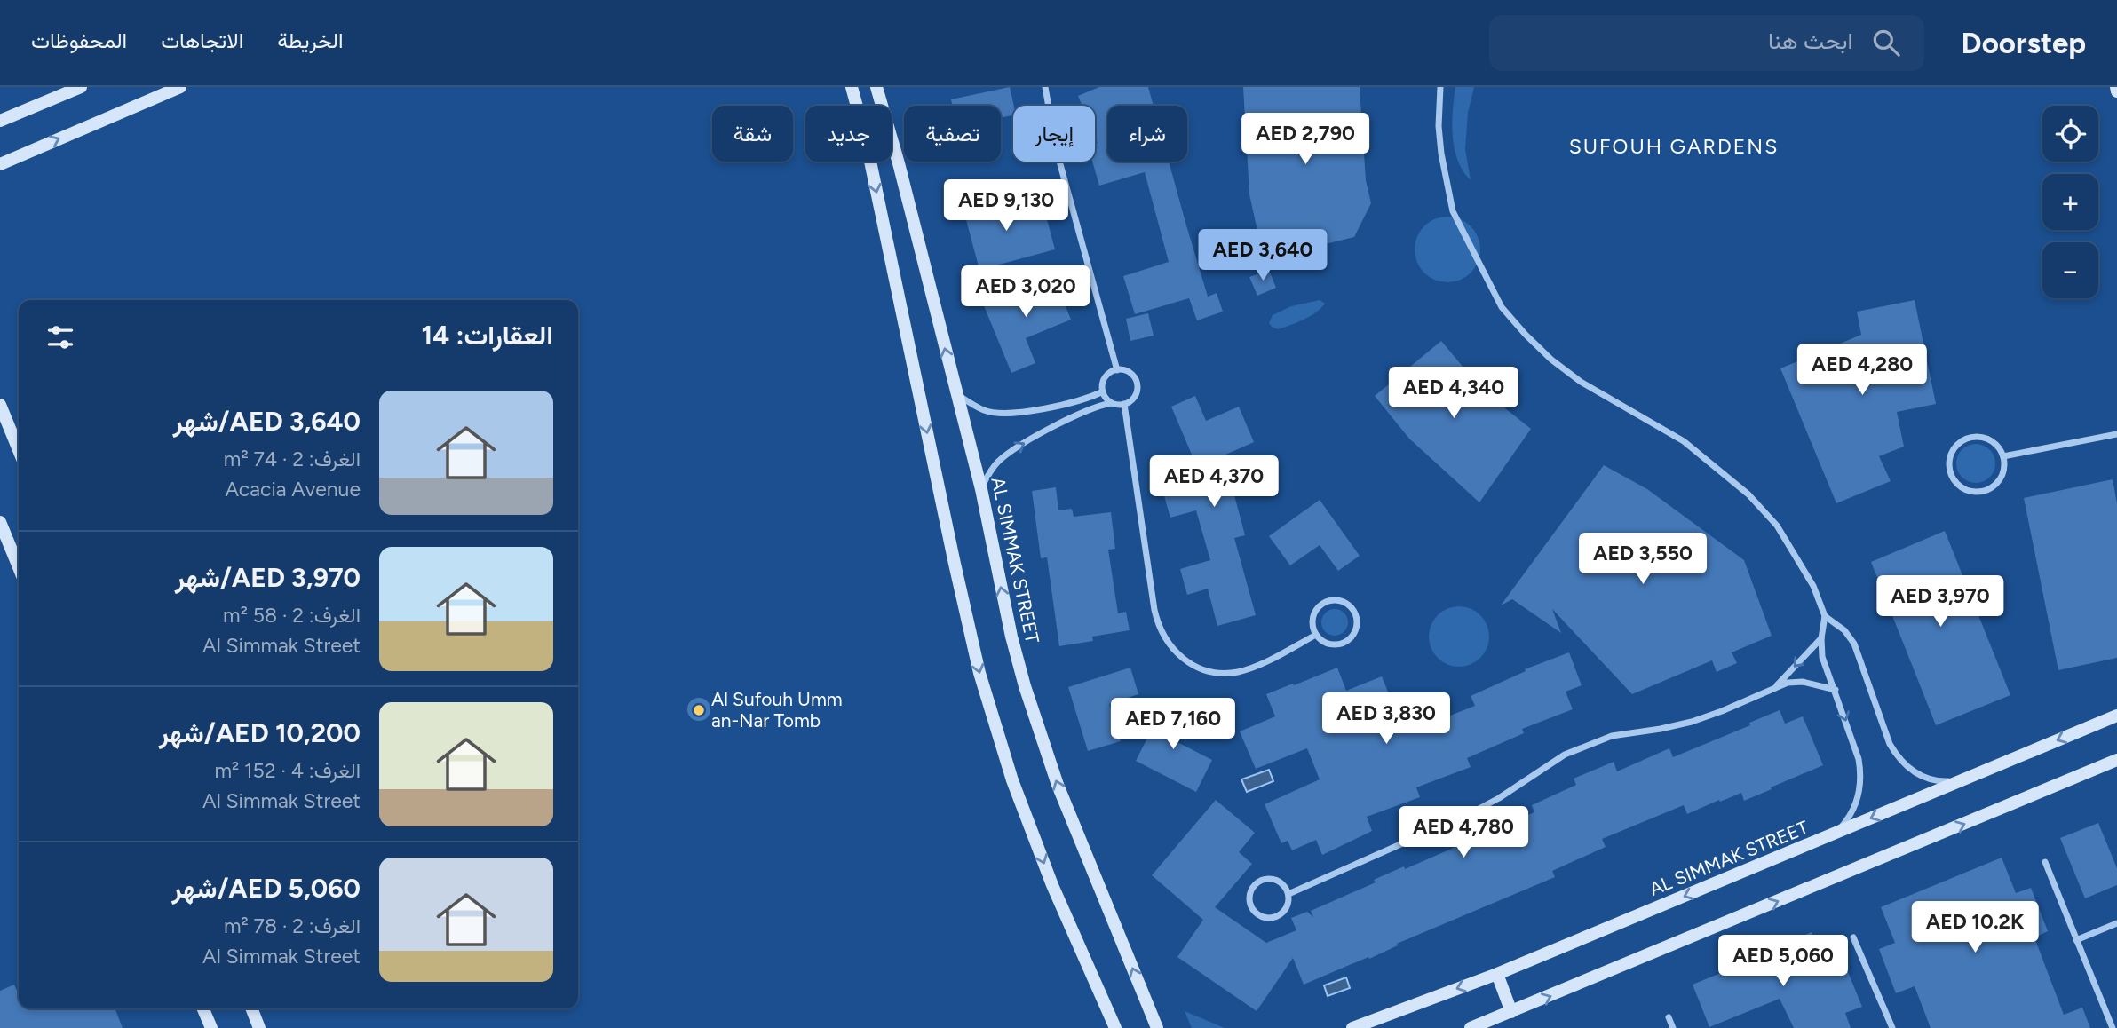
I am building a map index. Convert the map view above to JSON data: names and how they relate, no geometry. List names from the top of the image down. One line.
{"streets":{"street":["AL SIMMAK STREET"]},"districts":["SUFOUH GARDENS"],"places":["Al Sufouh Umm an-Nar Tomb"],"page":{"header":"Doorstep","search":"ابحث هنا","nav":["الخريطة","الاتجاهات","المحفوظات"],"map_buttons":["+","−"],"chip":["شراء","إيجار","تصفية","جديد","شقة"],"price":["AED 2,790","AED 9,130","AED 3,640","AED 3,020","AED 4,280","AED 4,340","AED 4,370","AED 3,550","AED 3,970","AED 3,830","AED 7,160","AED 4,780","AED 10.2K","AED 5,060"],"heading":"العقارات: 14","list":[{"name":"AED 3,640/شهر","note":"الغرف: 2 · 74 m² · Acacia Avenue"},{"name":"AED 3,970/شهر","note":"الغرف: 2 · 58 m² · Al Simmak Street"},{"name":"AED 10,200/شهر","note":"الغرف: 4 · 152 m² · Al Simmak Street"},{"name":"AED 5,060/شهر","note":"الغرف: 2 · 78 m² · Al Simmak Street"}]}}
